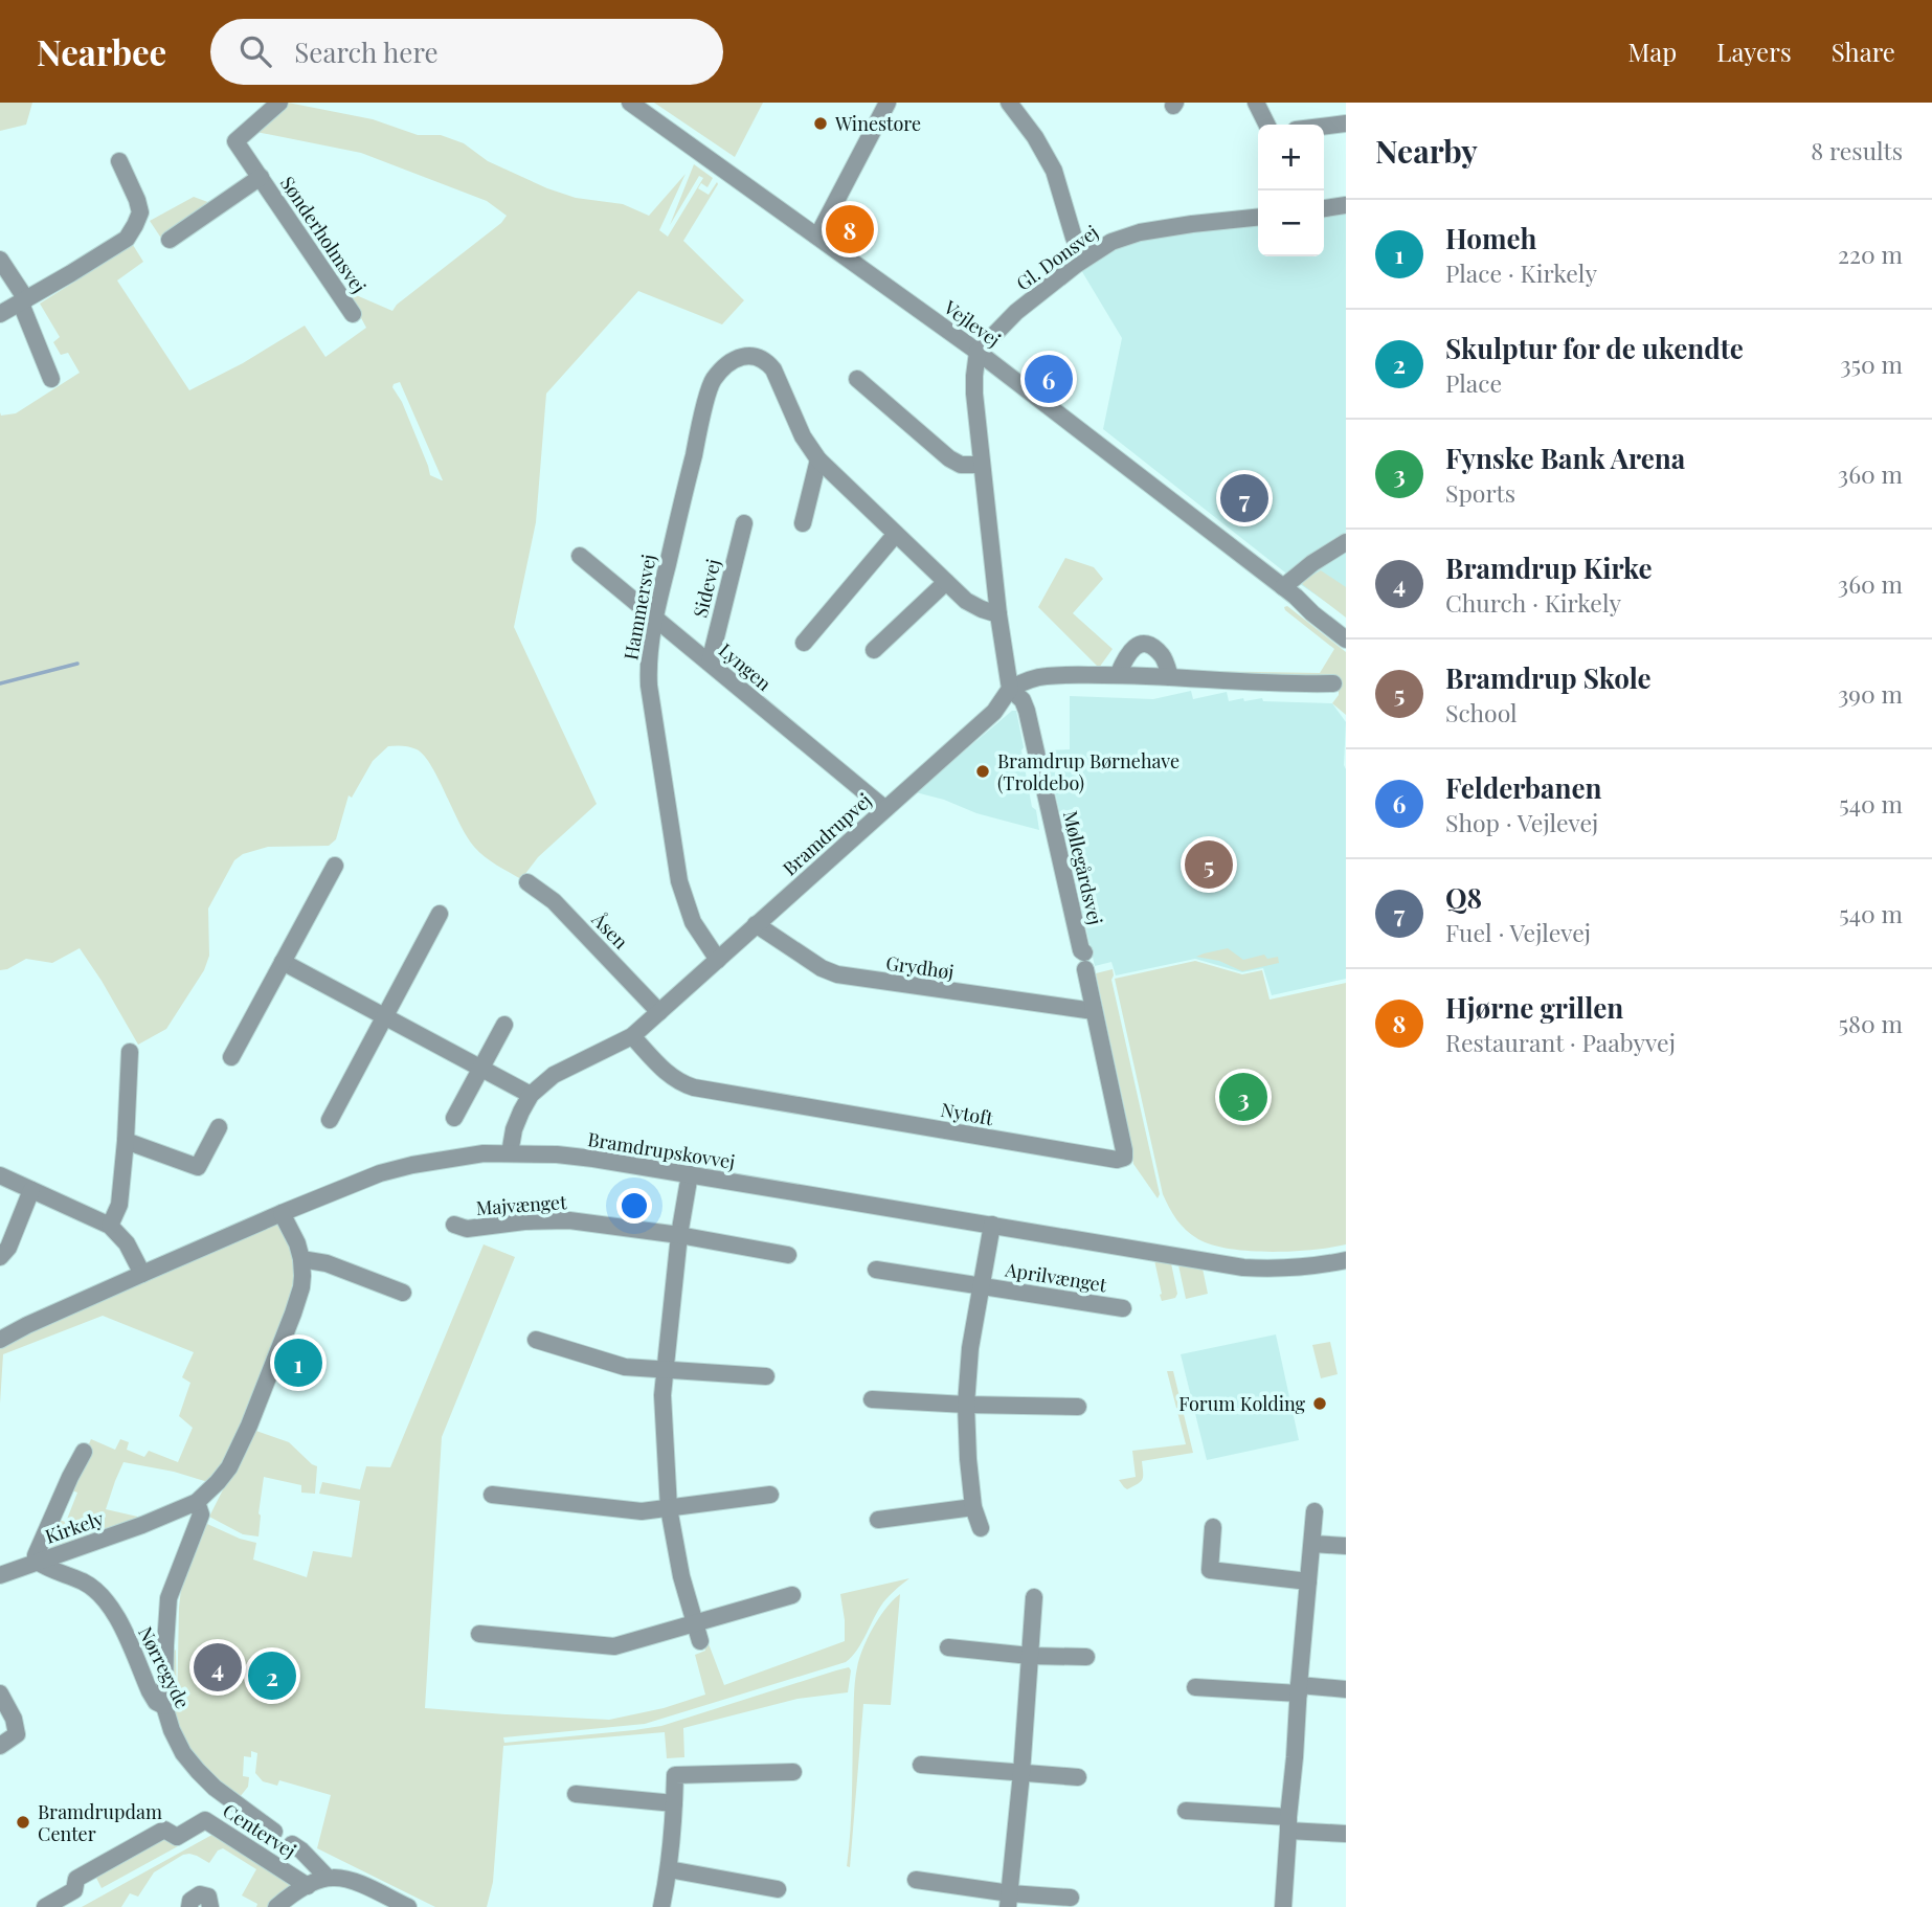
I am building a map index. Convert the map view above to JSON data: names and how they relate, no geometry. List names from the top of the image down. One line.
{"streets":{"street":["Sønderholmsvej","Gl. Donsvej","Vejlevej","Sidevej","Hammersvej","Lyngen","Bramdrupvej","Møllegårdsvej","Åsen","Grydhøj","Nytoft","Bramdrupskovvej","Majvænget","Aprilvænget","Kirkely","Nørregyde","Centervej"]},"crossings":[["Gl. Donsvej","Vejlevej"],["Sidevej","Lyngen"],["Hammersvej","Lyngen"],["Hammersvej","Bramdrupvej"],["Lyngen","Bramdrupvej"],["Bramdrupvej","Møllegårdsvej"],["Bramdrupvej","Åsen"],["Bramdrupvej","Grydhøj"],["Bramdrupvej","Nytoft"],["Bramdrupvej","Bramdrupskovvej"],["Møllegårdsvej","Nytoft"],["Grydhøj","Nytoft"],["Bramdrupskovvej","Aprilvænget"],["Bramdrupskovvej","Kirkely"],["Kirkely","Nørregyde"]],"places":["Winestore","Bramdrup Børnehave (Troldebo)","Forum Kolding","Bramdrupdam Center"],"page":{"header":"Nearbee","search":"Search here","nav":["Map","Layers","Share"],"heading":["Nearby","8 results"],"map_buttons":["+","−"],"list":[{"mark":"1","name":"Homeh","note":"Place · Kirkely","value":"220 m"},{"mark":"2","name":"Skulptur for de ukendte","note":"Place","value":"350 m"},{"mark":"3","name":"Fynske Bank Arena","note":"Sports","value":"360 m"},{"mark":"4","name":"Bramdrup Kirke","note":"Church · Kirkely","value":"360 m"},{"mark":"5","name":"Bramdrup Skole","note":"School","value":"390 m"},{"mark":"6","name":"Felderbanen","note":"Shop · Vejlevej","value":"540 m"},{"mark":"7","name":"Q8","note":"Fuel · Vejlevej","value":"540 m"},{"mark":"8","name":"Hjørne grillen","note":"Restaurant · Paabyvej","value":"580 m"}],"pins":["8","6","7","5","3","1","4","2"]}}
